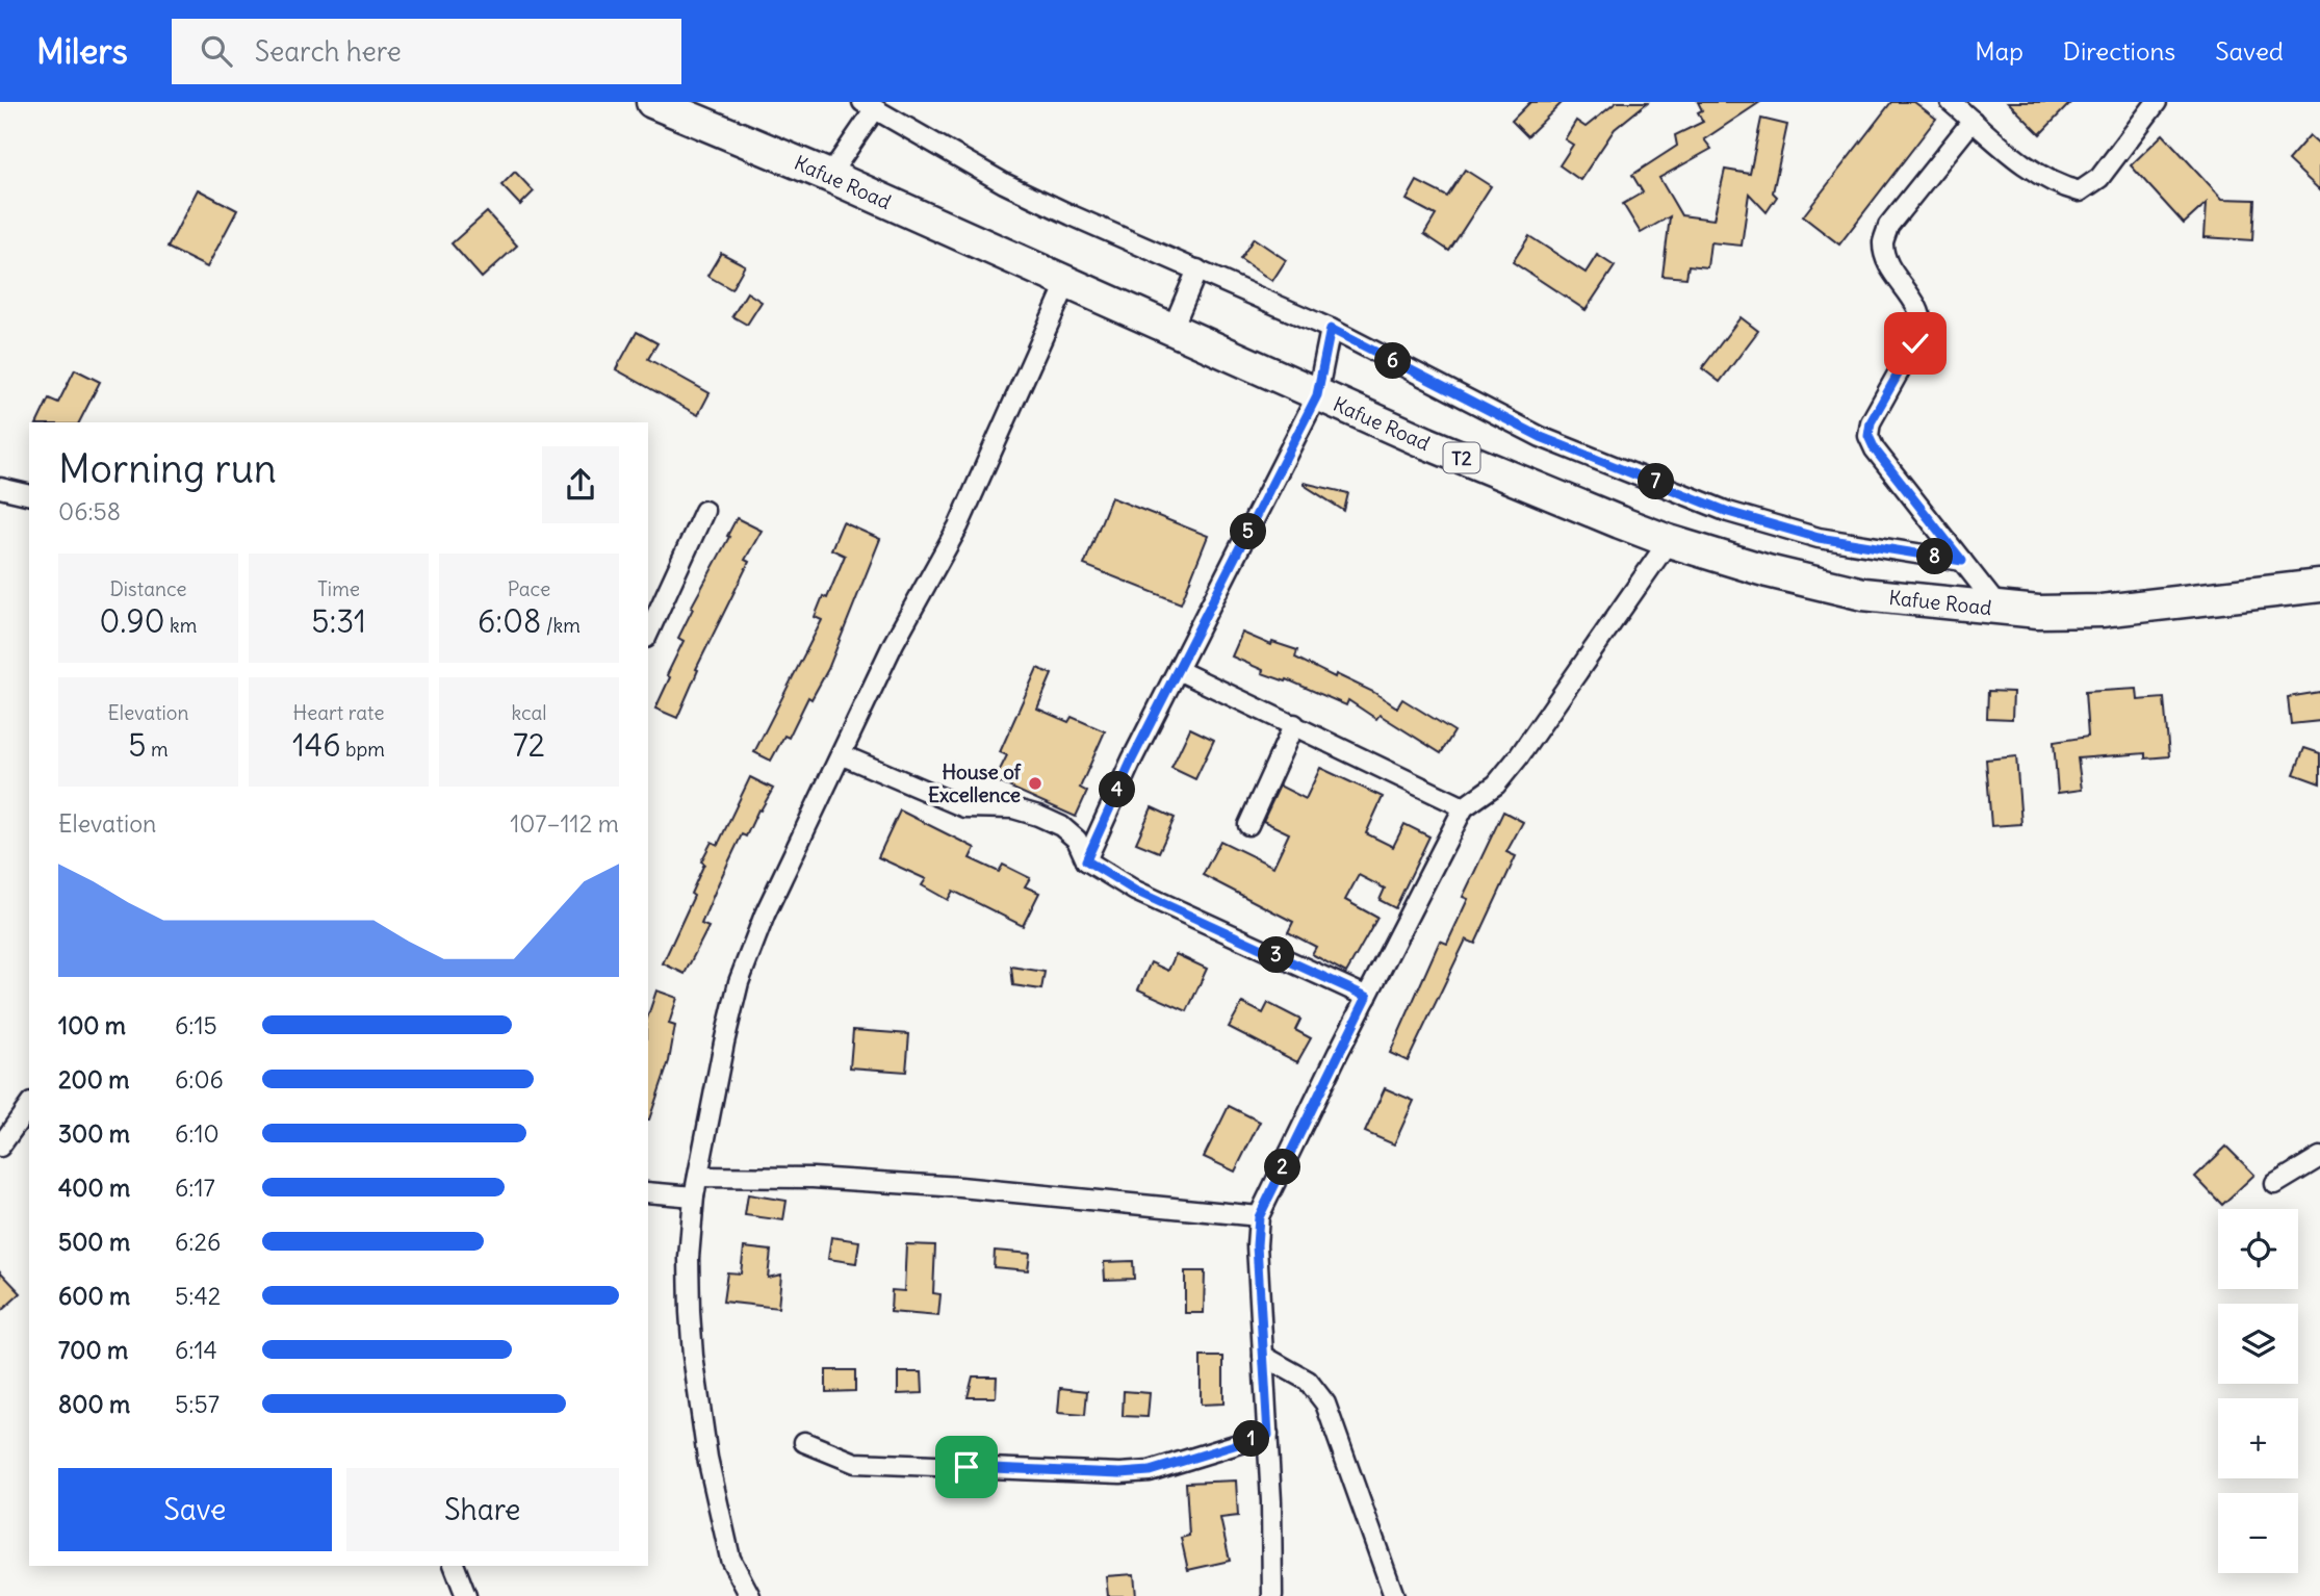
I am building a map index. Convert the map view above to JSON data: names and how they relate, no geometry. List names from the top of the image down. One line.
{"streets":{"highway":["Kafue Road","T2"]},"places":["House of Excellence"],"page":{"header":"Milers","search":"Search here","nav":["Map","Directions","Saved"],"pins":["6","7","5","8","4","3","2","1"],"heading":["Morning run","06:58"],"stats":[["Distance","0.90 km"],["Time","5:31"],["Pace","6:08 /km"],["Elevation","5 m"],["Heart rate","146 bpm"],["kcal","72"]],"chart":["Elevation","107–112 m"],"list":[{"name":"100 m","note":"6:15"},{"name":"200 m","note":"6:06"},{"name":"300 m","note":"6:10"},{"name":"400 m","note":"6:17"},{"name":"500 m","note":"6:26"},{"name":"600 m","note":"5:42"},{"name":"700 m","note":"6:14"},{"name":"800 m","note":"5:57"}],"map_buttons":["+","−"],"buttons":["Save","Share"]}}
